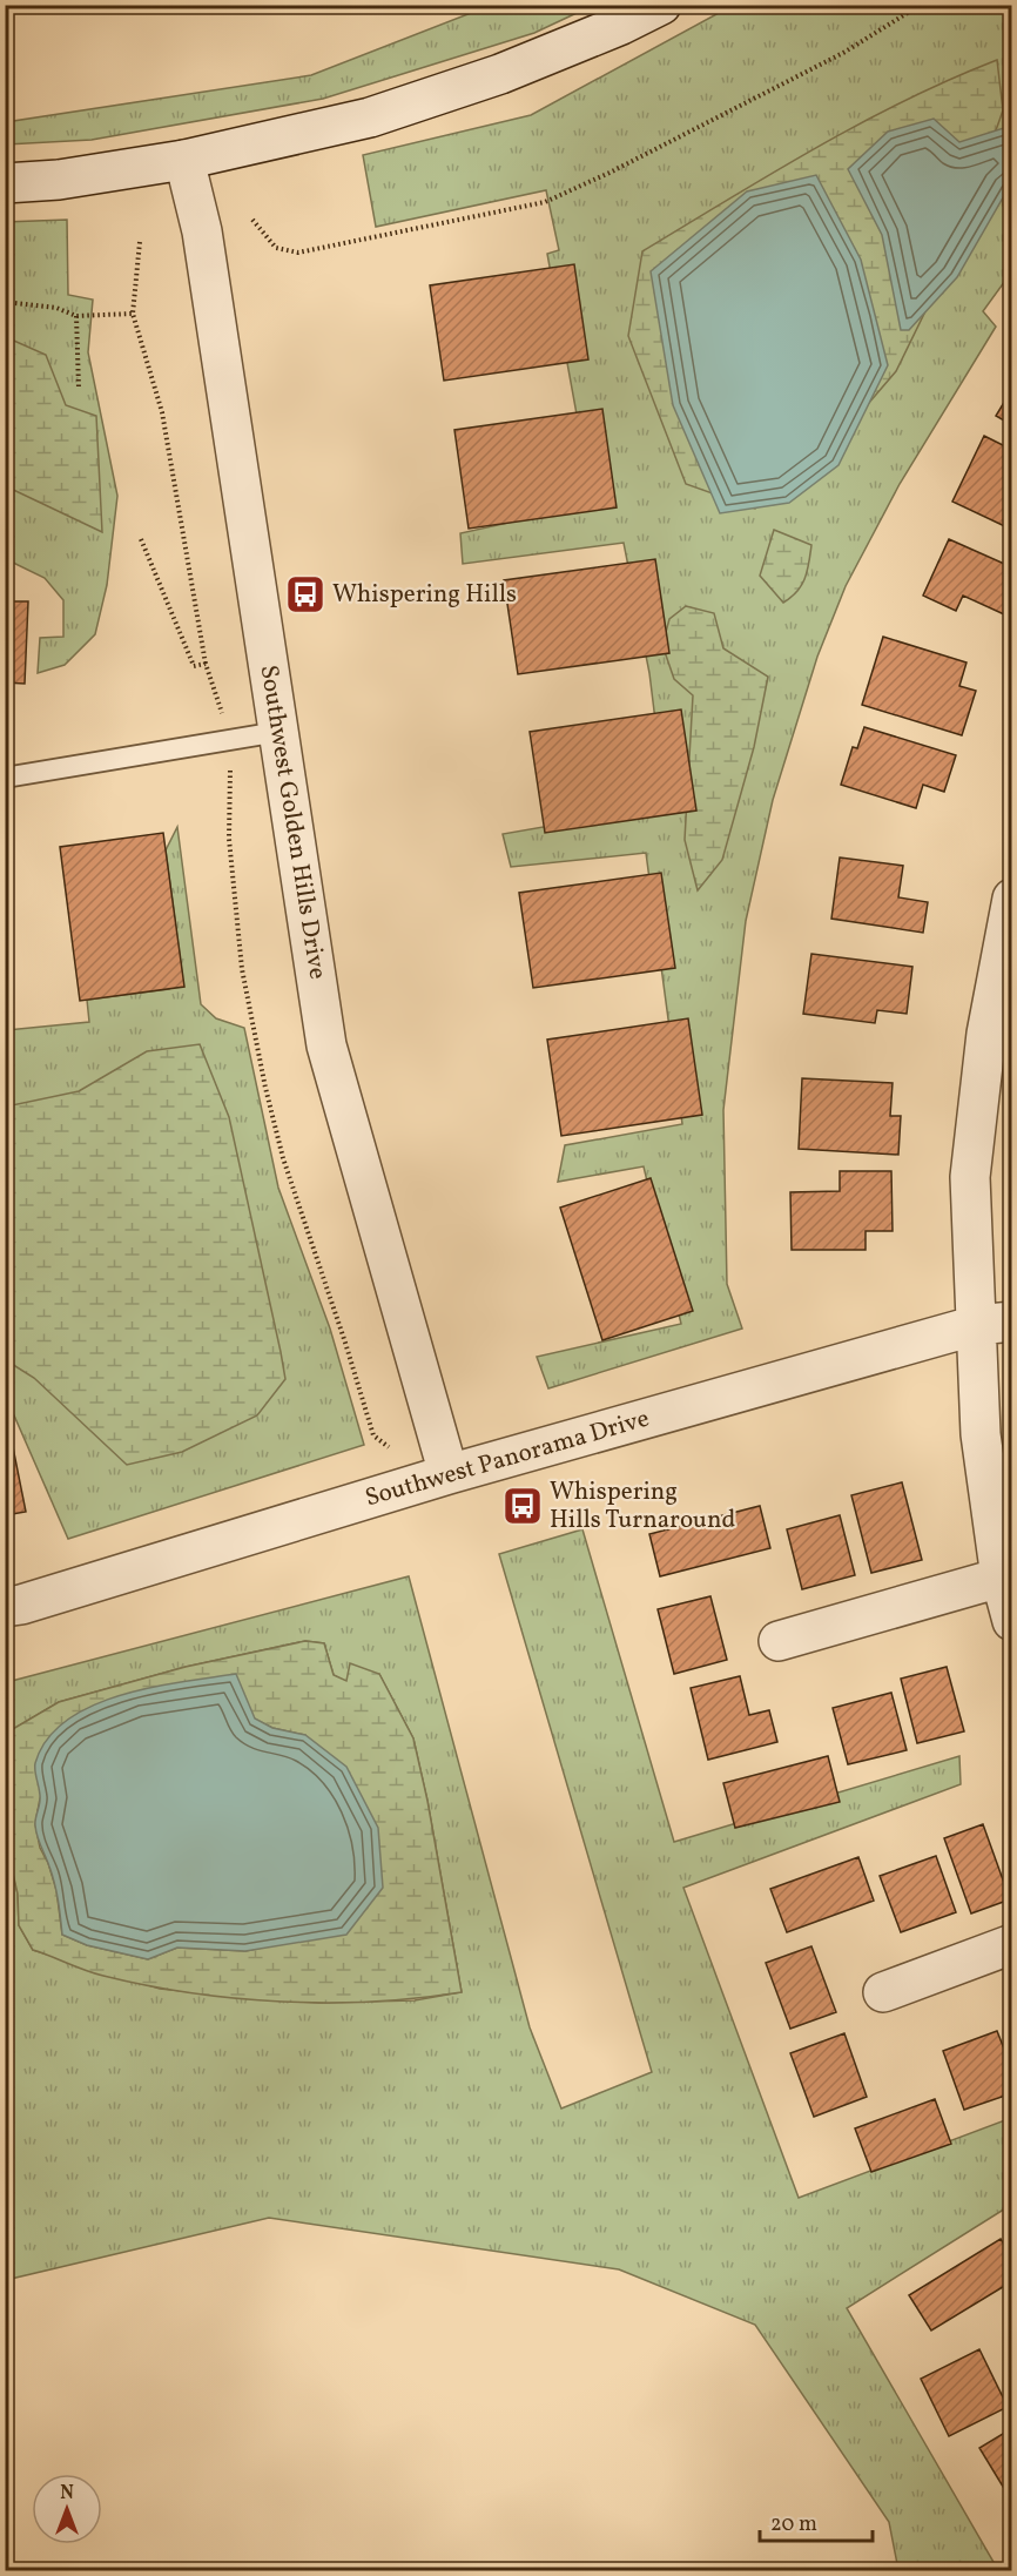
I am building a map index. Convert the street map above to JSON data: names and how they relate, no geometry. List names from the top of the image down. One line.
{"streets":{"street":["Southwest Golden Hills Drive","Southwest Panorama Drive"]},"crossings":[["Southwest Golden Hills Drive","Southwest Panorama Drive"]],"places":{"bus stop":["Whispering Hills","Whispering Hills Turnaround"]},"scale_bar":"20 m","north":"top"}
